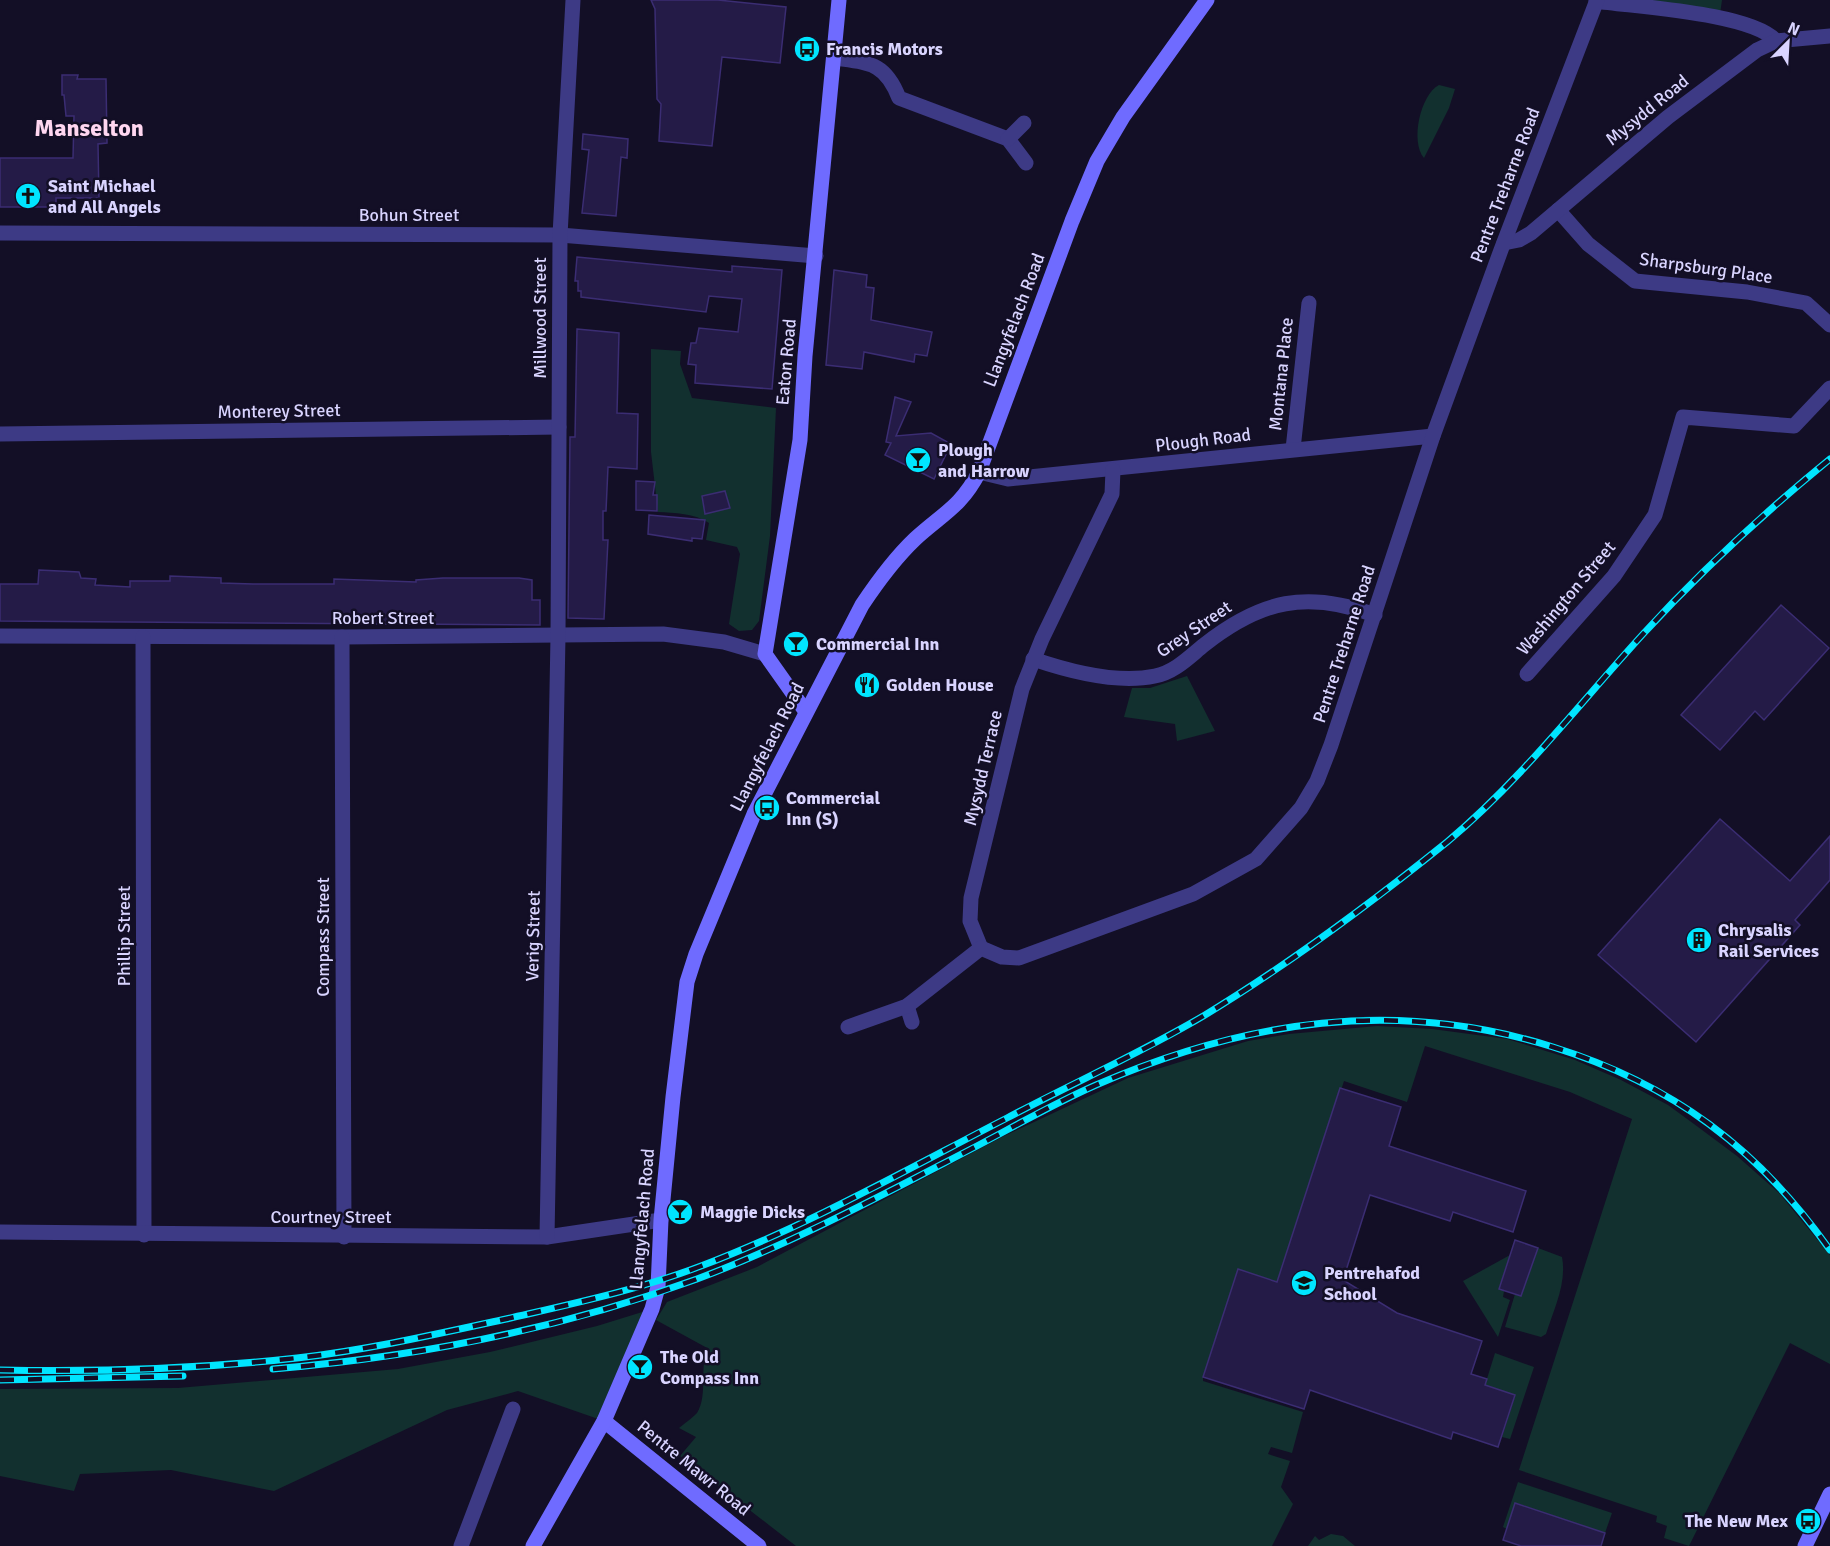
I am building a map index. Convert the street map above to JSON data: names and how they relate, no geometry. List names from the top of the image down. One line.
{"streets":{"main road":["Llangyfelach Road","Eaton Road","Pentre Mawr Road"],"street":["Mysydd Road","Pentre Treharne Road","Bohun Street","Sharpsburg Place","Millwood Street","Montana Place","Monterey Street","Plough Road","Washington Street","Robert Street","Grey Street","Mysydd Terrace","Phillip Street","Verig Street","Compass Street","Courtney Street"]},"crossings":[["Mysydd Road","Pentre Treharne Road"],["Mysydd Road","Sharpsburg Place"],["Pentre Treharne Road","Plough Road"],["Pentre Treharne Road","Grey Street"],["Pentre Treharne Road","Mysydd Terrace"],["Bohun Street","Millwood Street"],["Bohun Street","Eaton Road"],["Millwood Street","Monterey Street"],["Millwood Street","Robert Street"],["Millwood Street","Verig Street"],["Llangyfelach Road","Plough Road"],["Llangyfelach Road","Courtney Street"],["Llangyfelach Road","Pentre Mawr Road"],["Eaton Road","Robert Street"],["Montana Place","Plough Road"],["Plough Road","Mysydd Terrace"],["Robert Street","Phillip Street"],["Robert Street","Verig Street"],["Robert Street","Compass Street"],["Grey Street","Mysydd Terrace"],["Phillip Street","Courtney Street"],["Verig Street","Courtney Street"],["Compass Street","Courtney Street"]],"districts":["Manselton"],"places":{"bus stop":["Francis Motors","Commercial Inn (S)","The New Mex"],"church":["Saint Michael and All Angels"],"bar":["Plough and Harrow","Commercial Inn","Maggie Dicks","The Old Compass Inn"],"restaurant":["Golden House"],"building":["Chrysalis Rail Services"],"school or university":["Pentrehafod School"]},"north":"top right"}
